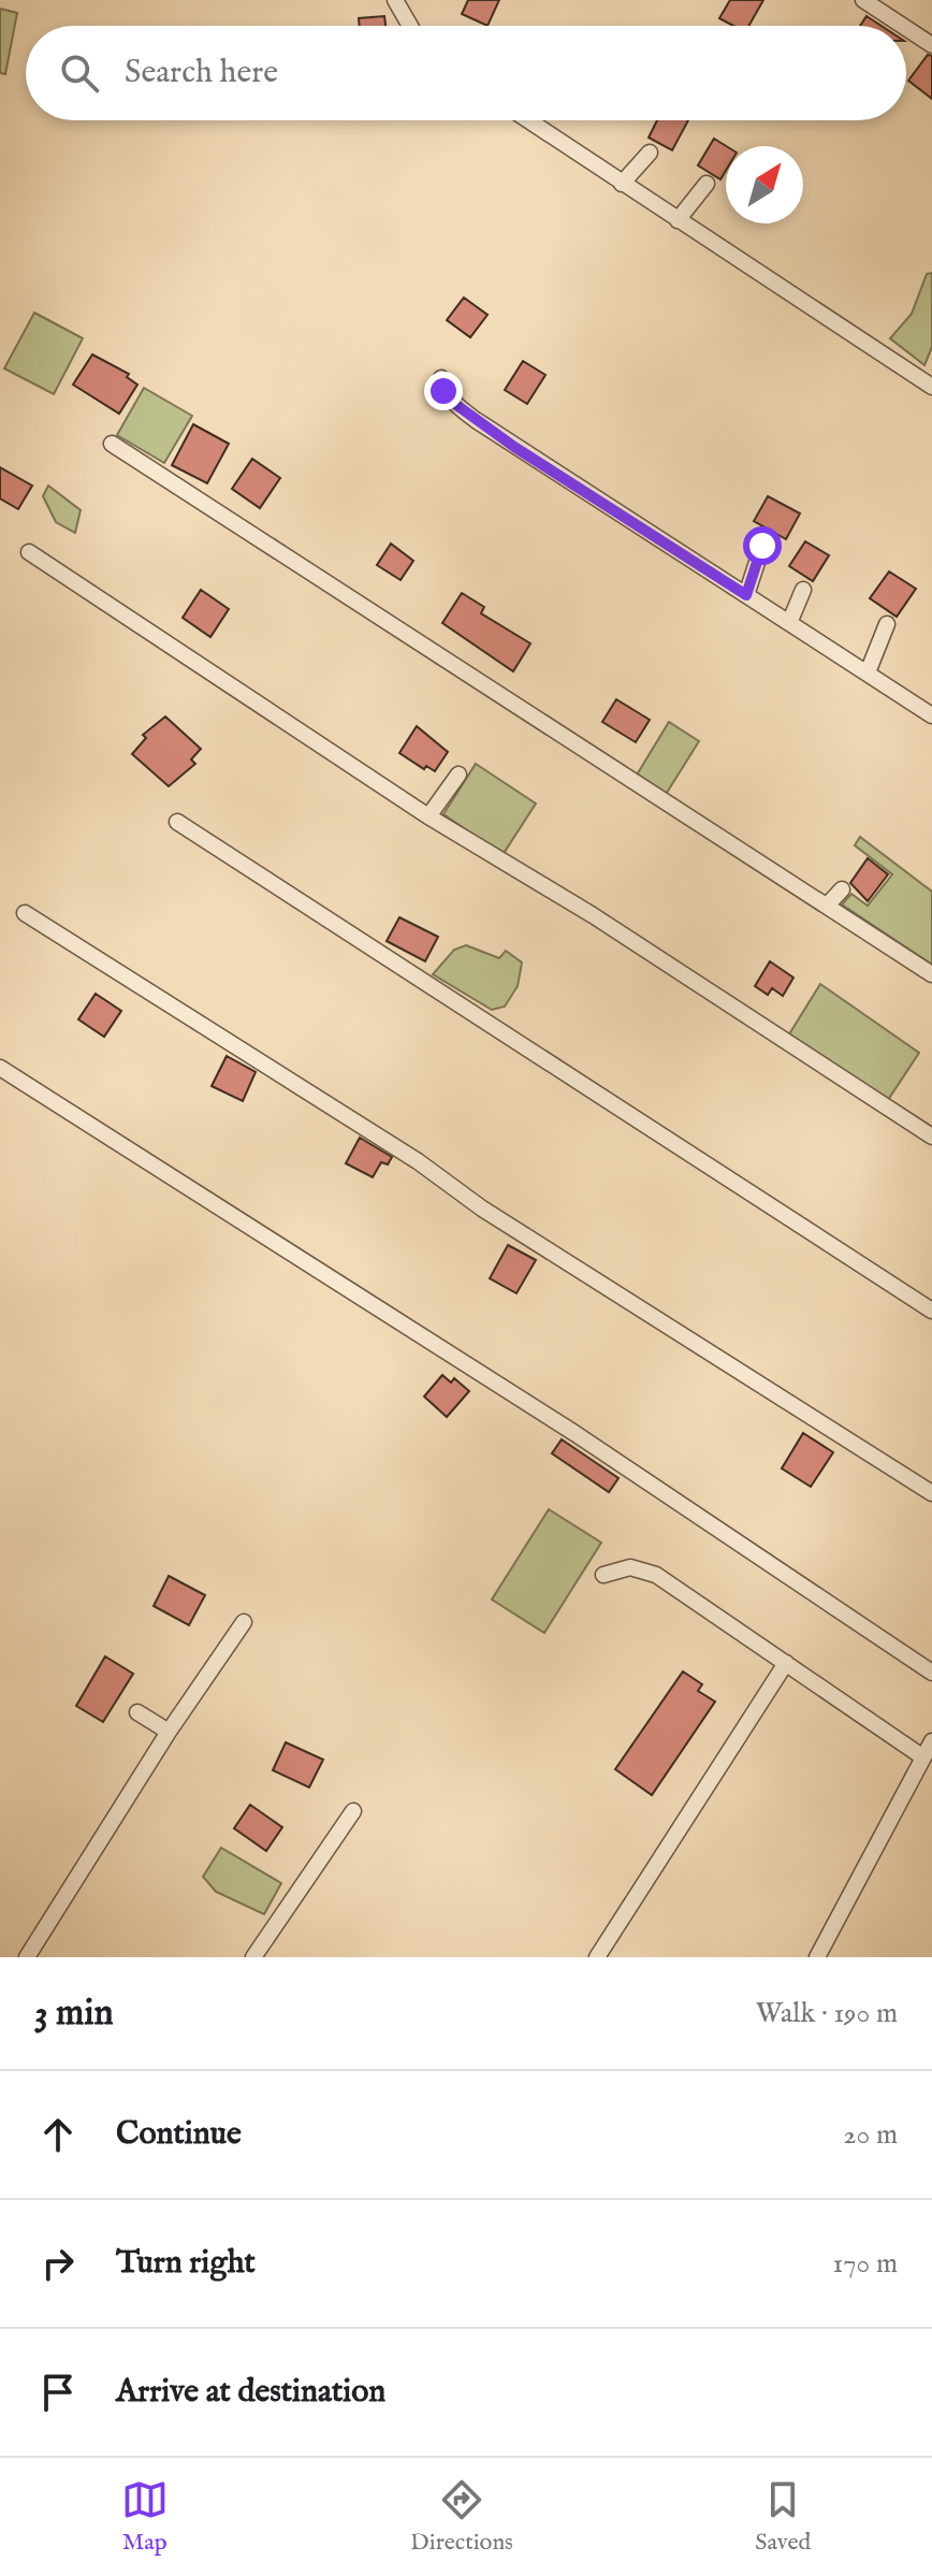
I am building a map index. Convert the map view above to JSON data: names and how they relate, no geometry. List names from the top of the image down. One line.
{"north":"top right","page":{"search":"Search here","heading":["3 min","Walk · 190 m"],"list":[["Continue","20 m"],["Turn right","170 m"],"Arrive at destination"],"nav":["Map","Directions","Saved"]}}
